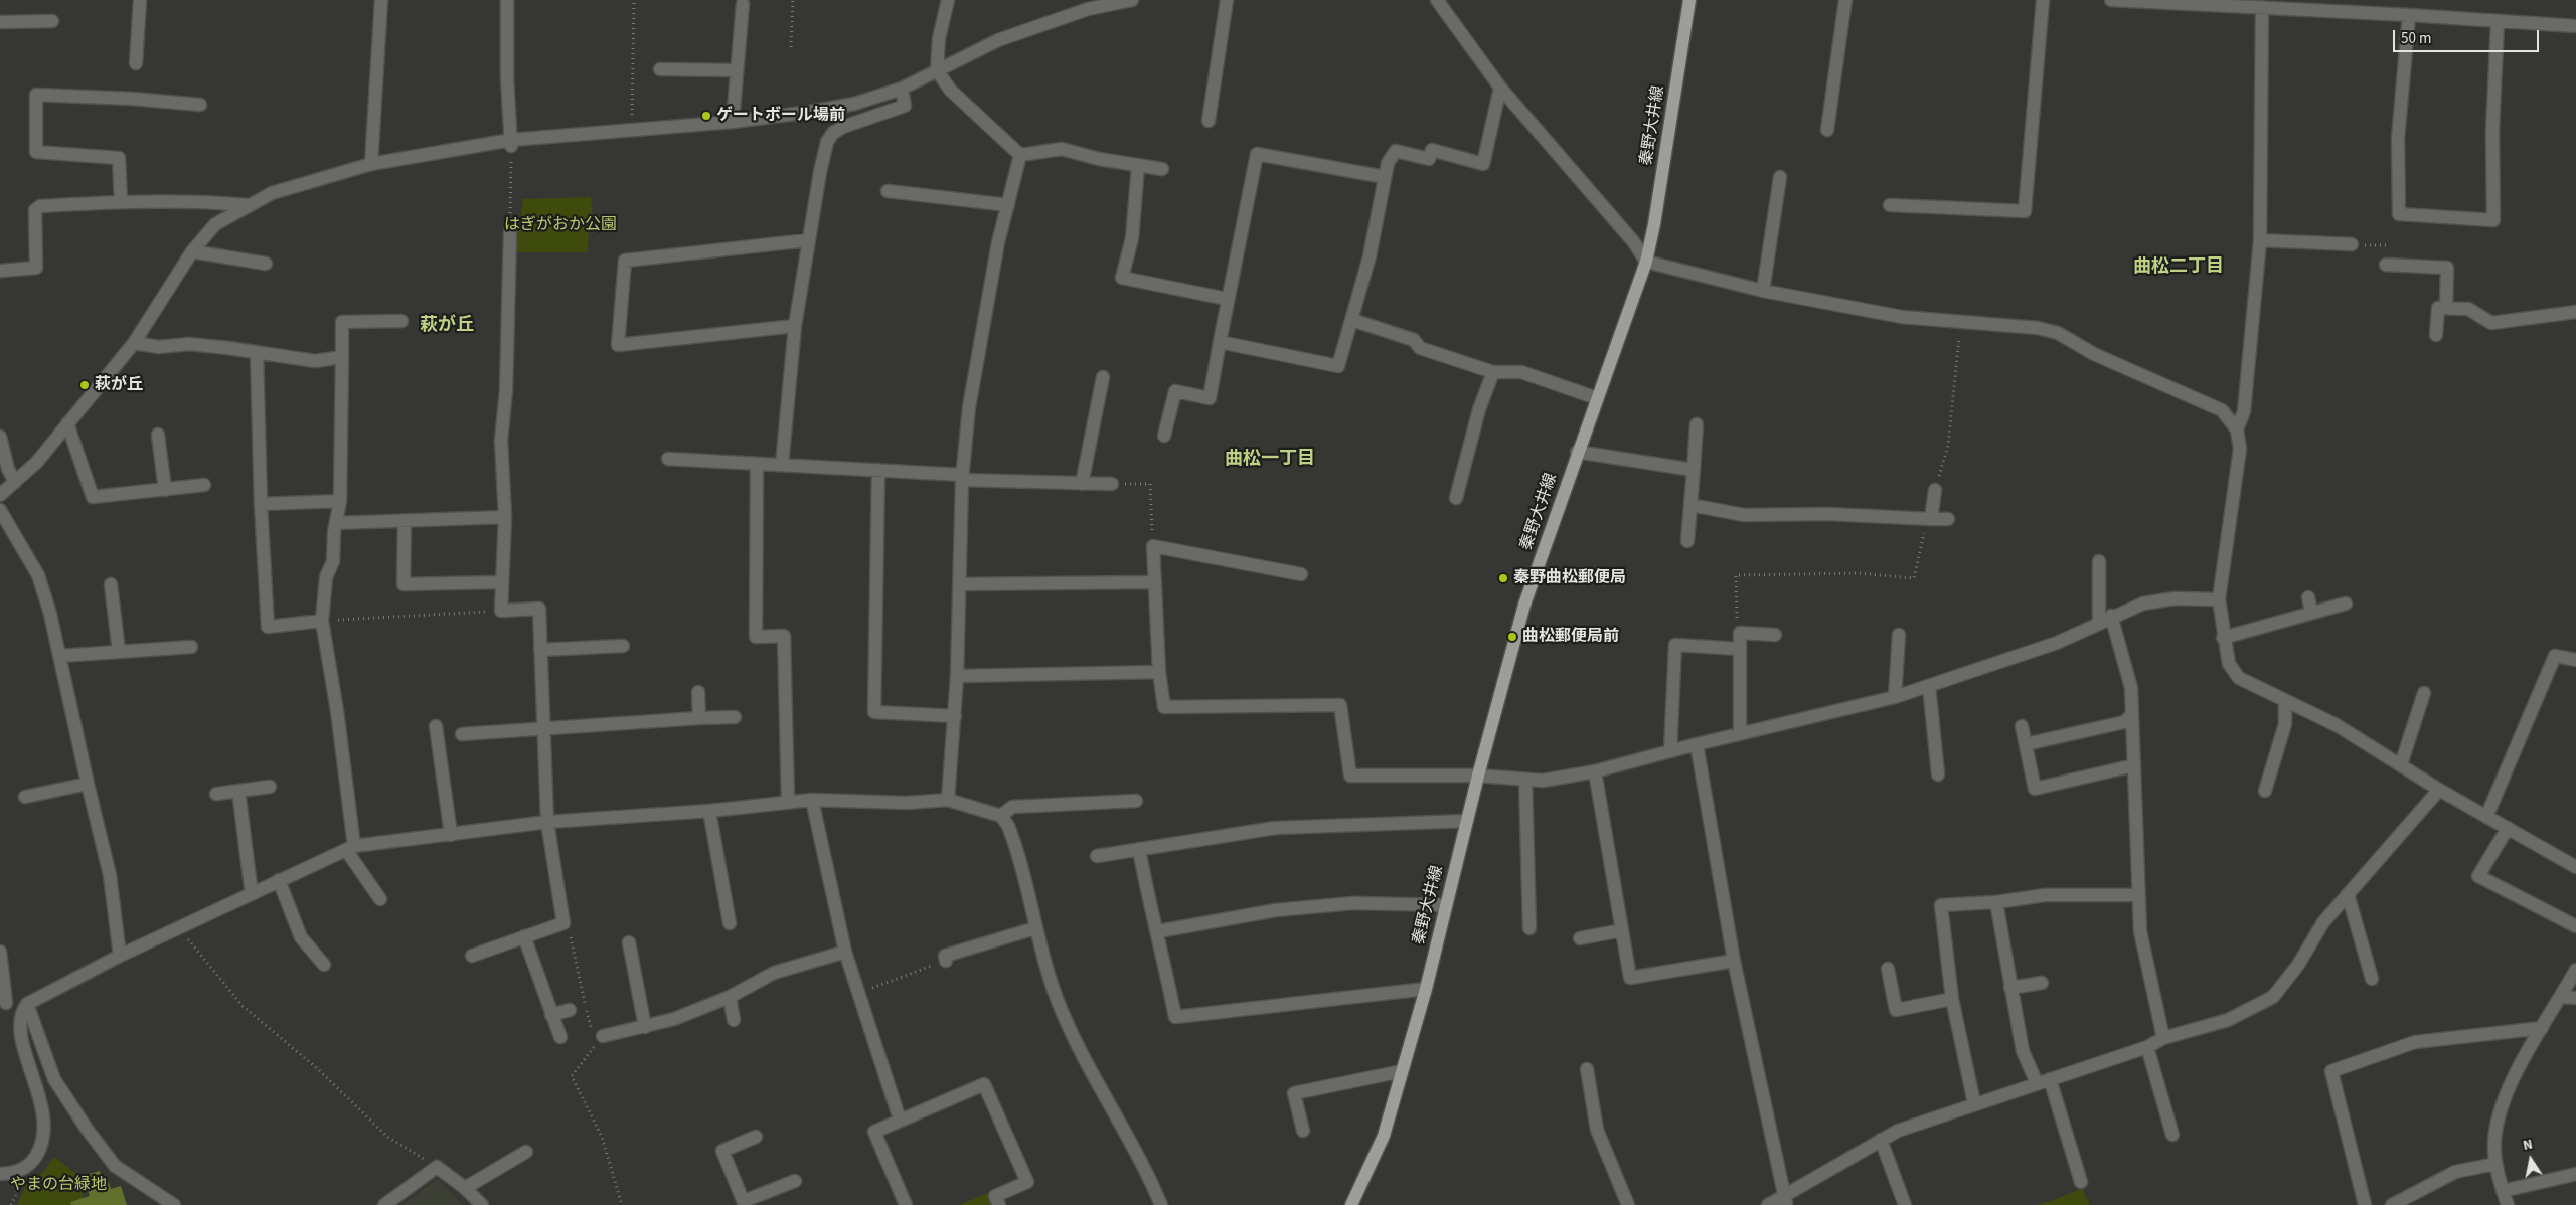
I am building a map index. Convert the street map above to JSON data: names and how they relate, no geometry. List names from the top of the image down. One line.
{"streets":{"main road":["秦野大井線"]},"districts":["曲松二丁目","萩が丘","曲松一丁目"],"parks":["はぎがおか公園","やまの台緑地"],"places":["ゲートボール場前","萩が丘","秦野曲松郵便局","曲松郵便局前"],"scale_bar":"50 m","north":"top"}
